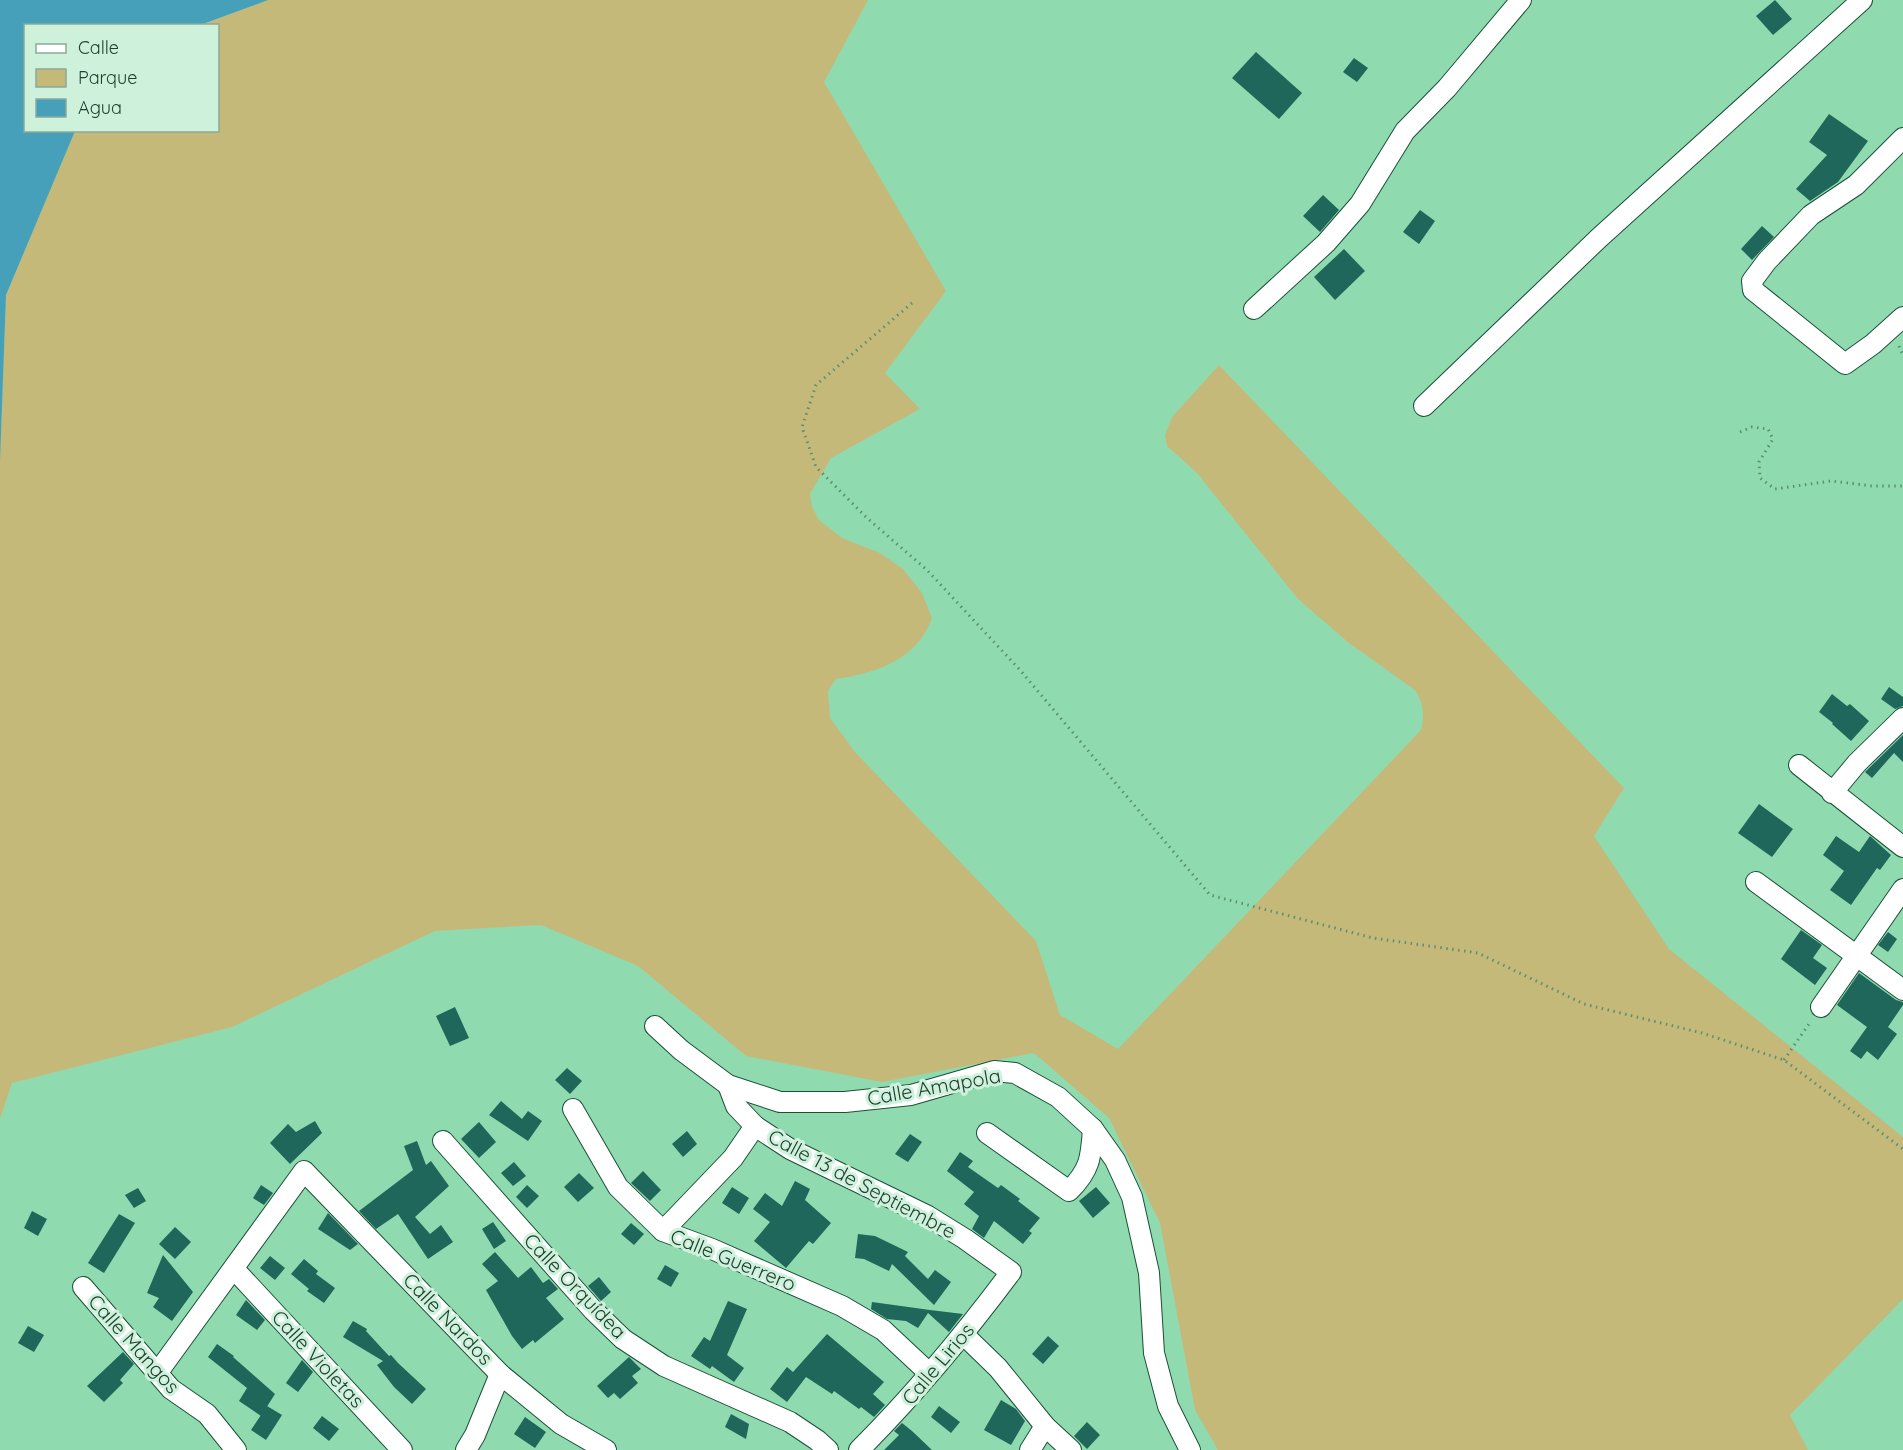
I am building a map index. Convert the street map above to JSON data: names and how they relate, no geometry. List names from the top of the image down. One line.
{"streets":{"street":["Calle Amapola","Calle 13 de Septiembre","Calle Guerrero","Calle Orquídea","Calle Nardos","Calle Mangos","Calle Violetas","Calle Lirios"]},"crossings":[["Calle Amapola","Calle 13 de Septiembre"],["Calle 13 de Septiembre","Calle Lirios"],["Calle Guerrero","Calle Lirios"],["Calle Nardos","Calle Violetas"]],"legend":["Calle","Parque","Agua"]}
